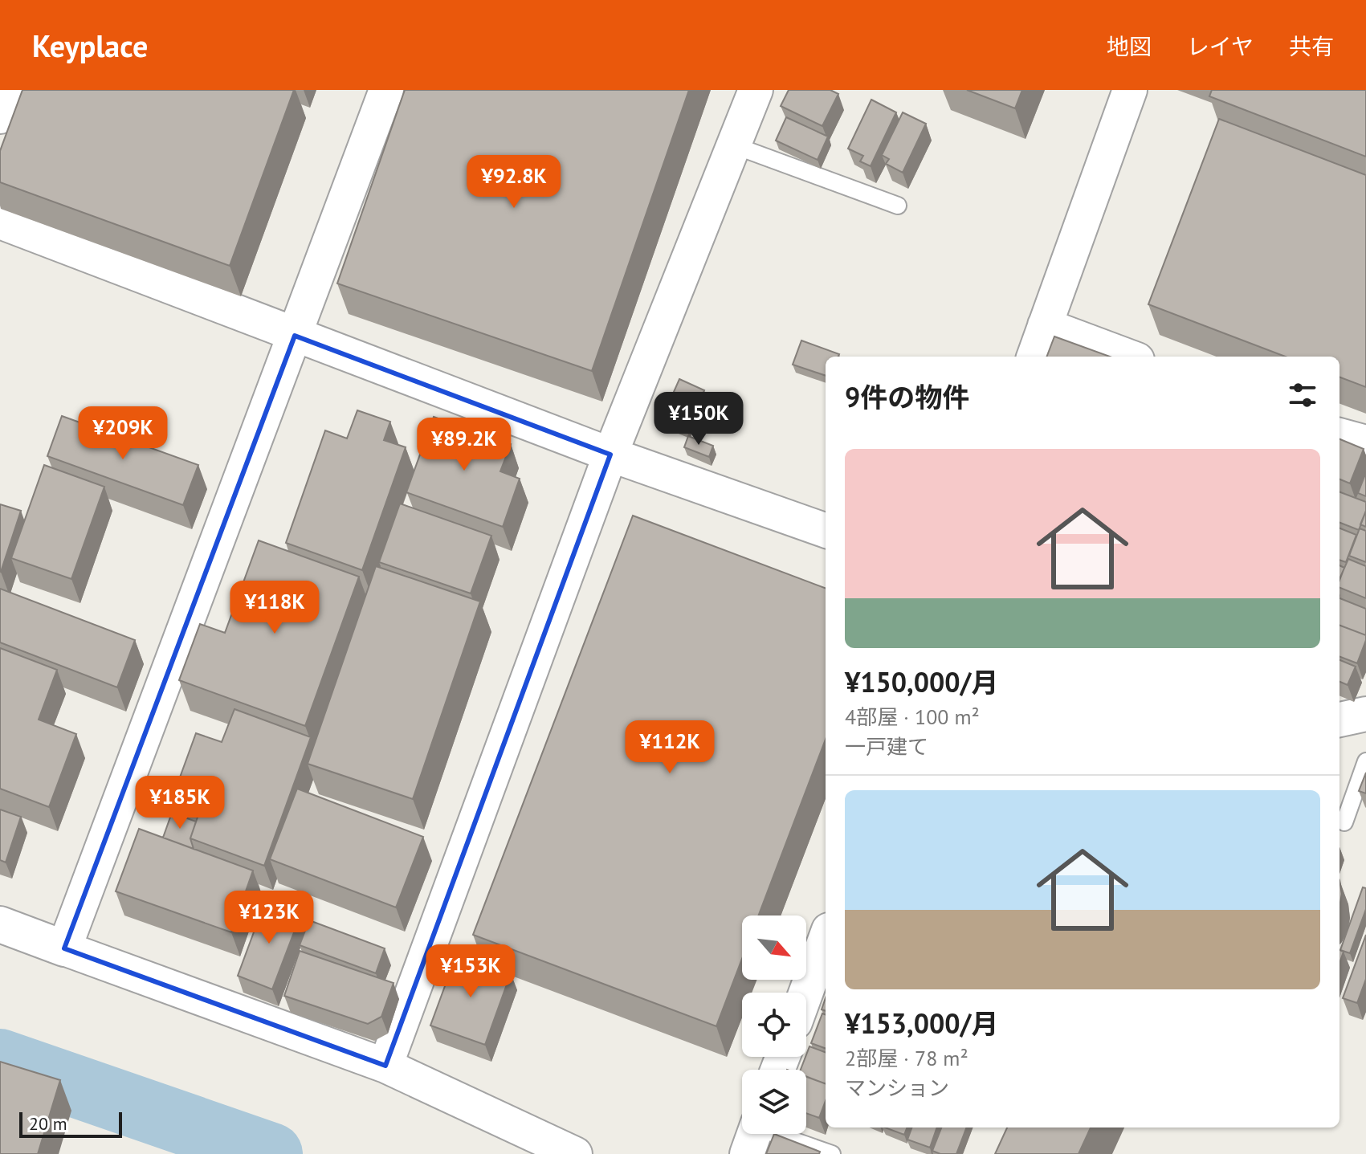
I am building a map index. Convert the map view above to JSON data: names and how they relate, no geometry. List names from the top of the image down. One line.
{"scale_bar":"20 m","north":"bottom right","page":{"header":"Keyplace","nav":["地図","レイヤ","共有"],"price":["¥92.8K","¥150K","¥209K","¥89.2K","¥118K","¥112K","¥185K","¥123K","¥153K"],"heading":"9件の物件","list":[{"name":"¥150,000/月","note":"4部屋 · 100 m² · 一戸建て"},{"name":"¥153,000/月","note":"2部屋 · 78 m² · マンション"}],"scale":"20 m"}}
